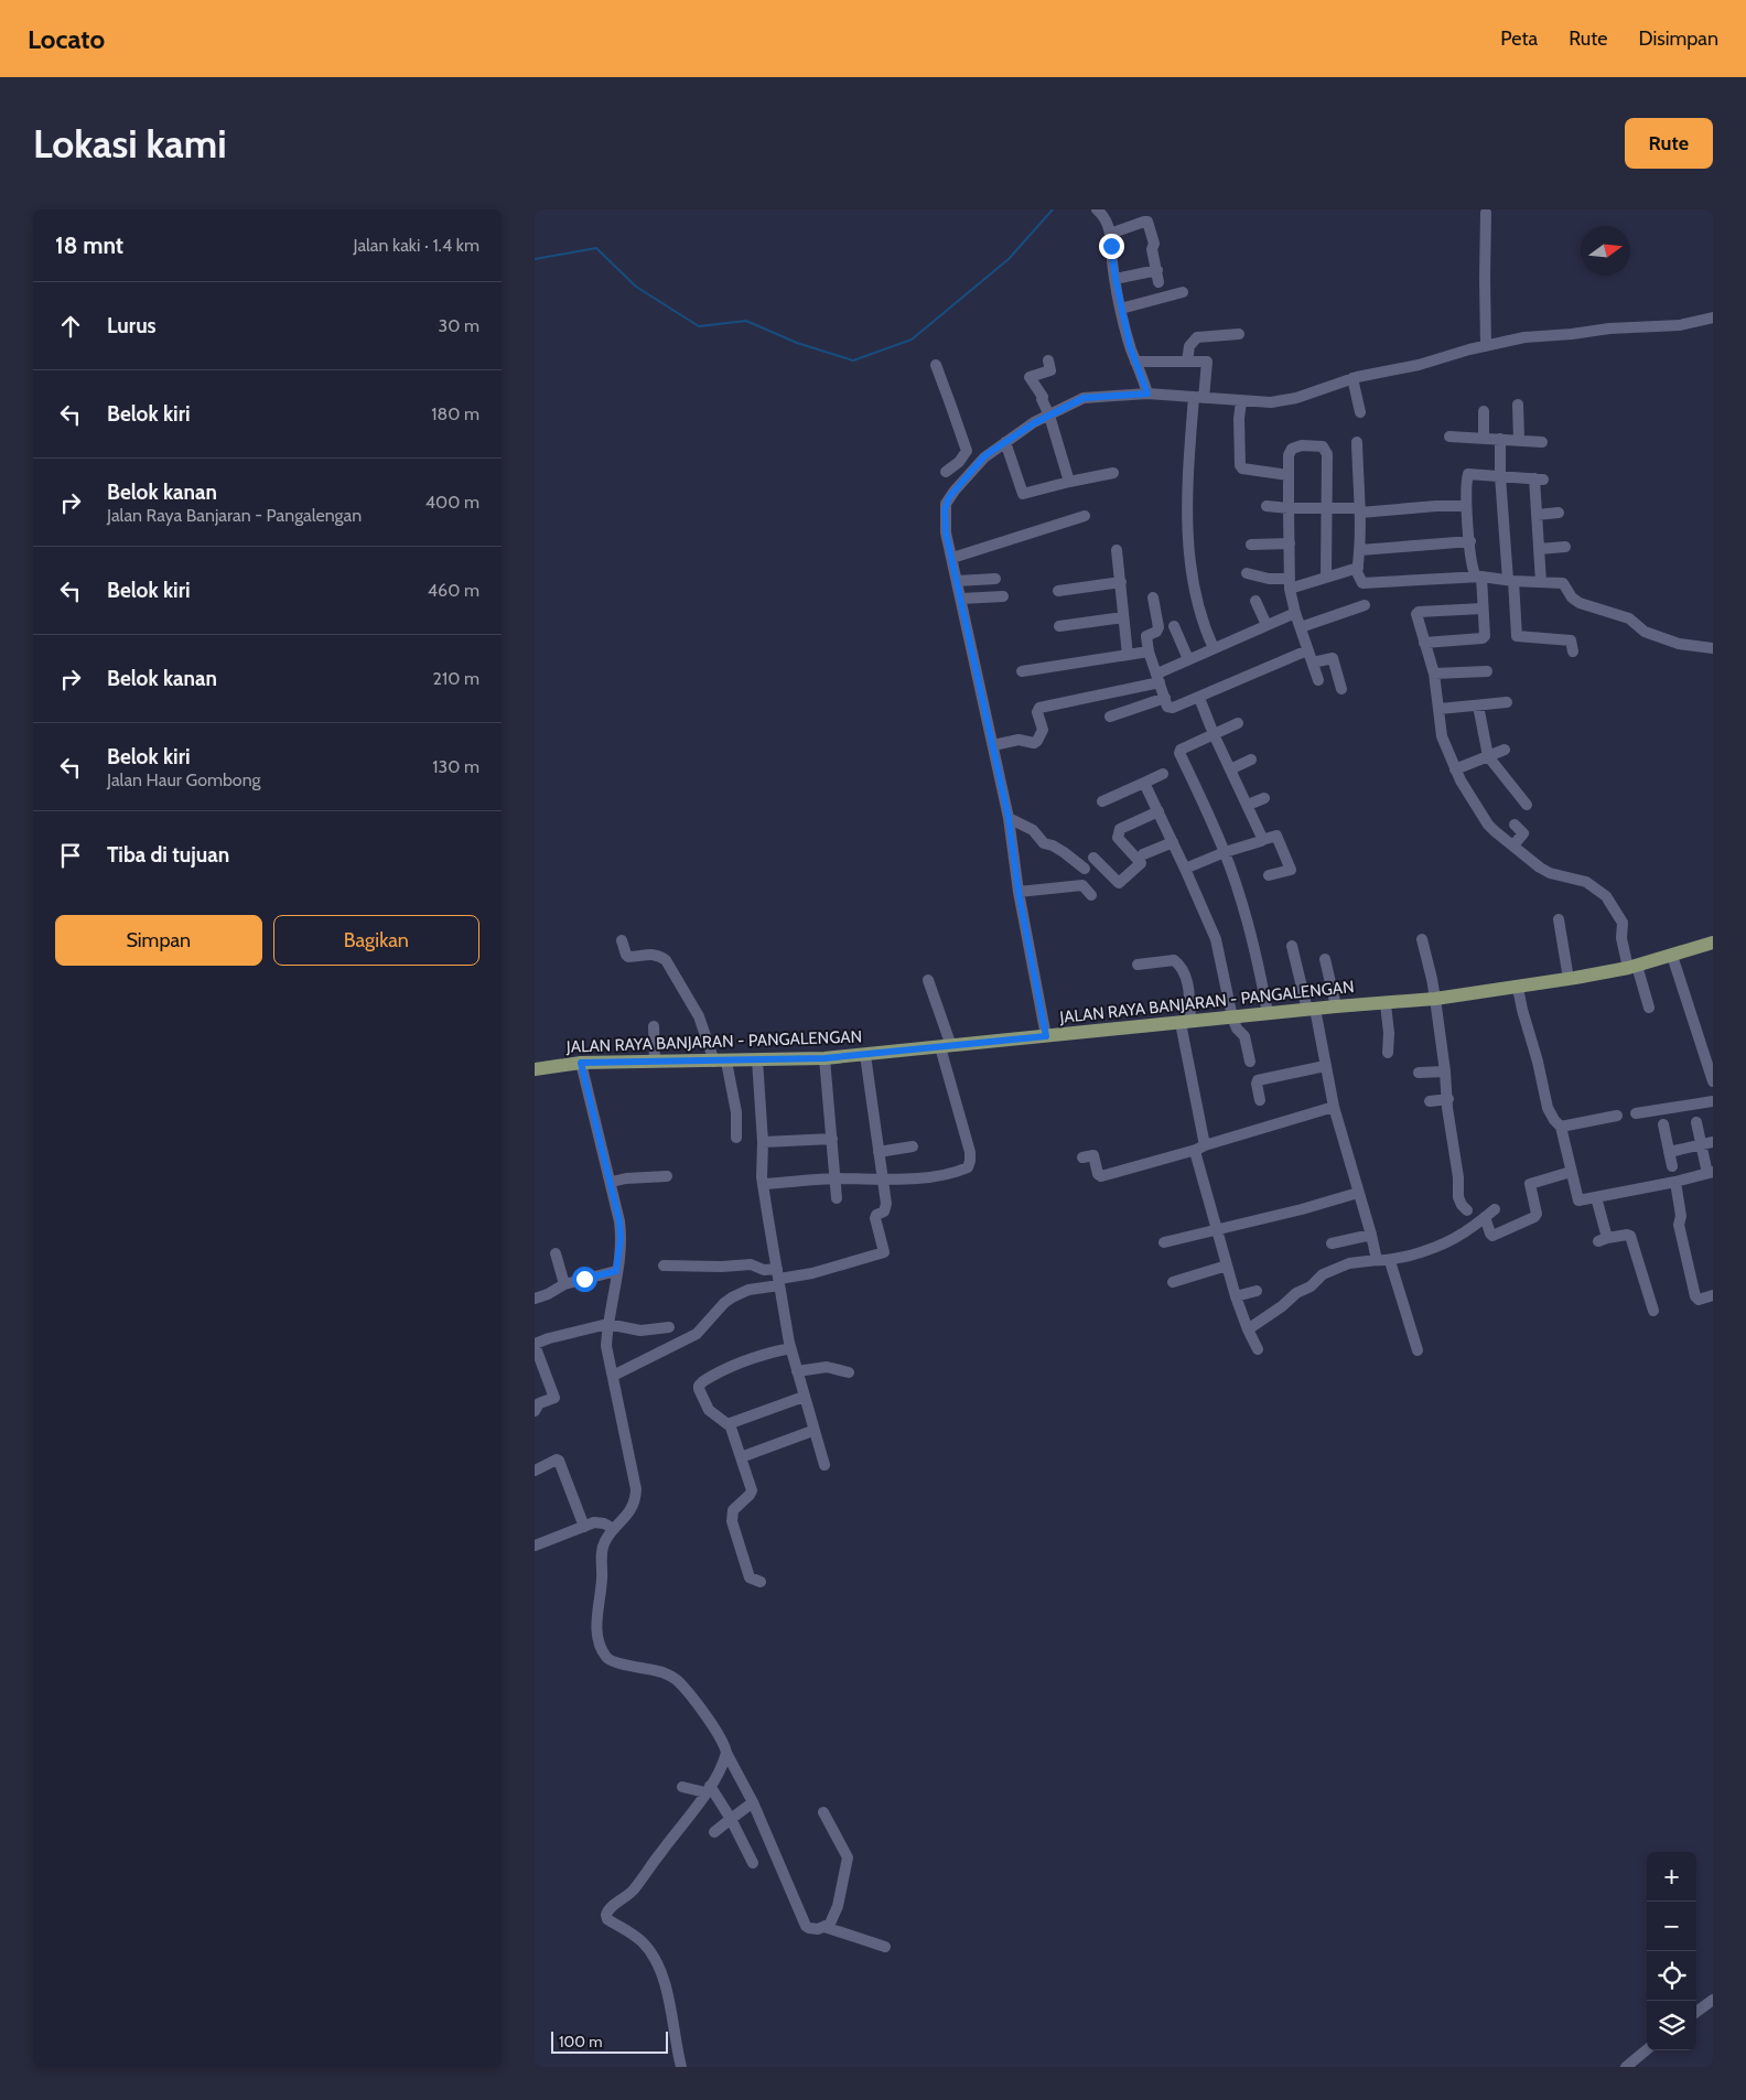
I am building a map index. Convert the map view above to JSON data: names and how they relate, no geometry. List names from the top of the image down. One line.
{"streets":{"main road":["JALAN RAYA BANJARAN - PANGALENGAN"]},"scale_bar":"100 m","north":"right","page":{"header":"Locato","nav":["Peta","Rute","Disimpan"],"buttons":["Rute",["Simpan","Bagikan"]],"title":"Lokasi kami","heading":["18 mnt","Jalan kaki · 1.4 km"],"list":[["Lurus","30 m"],["Belok kiri","180 m"],["Belok kanan","Jalan Raya Banjaran - Pangalengan","400 m"],["Belok kiri","460 m"],["Belok kanan","210 m"],["Belok kiri","Jalan Haur Gombong","130 m"],"Tiba di tujuan"],"map_buttons":["+","−"],"scale":"100 m"}}
